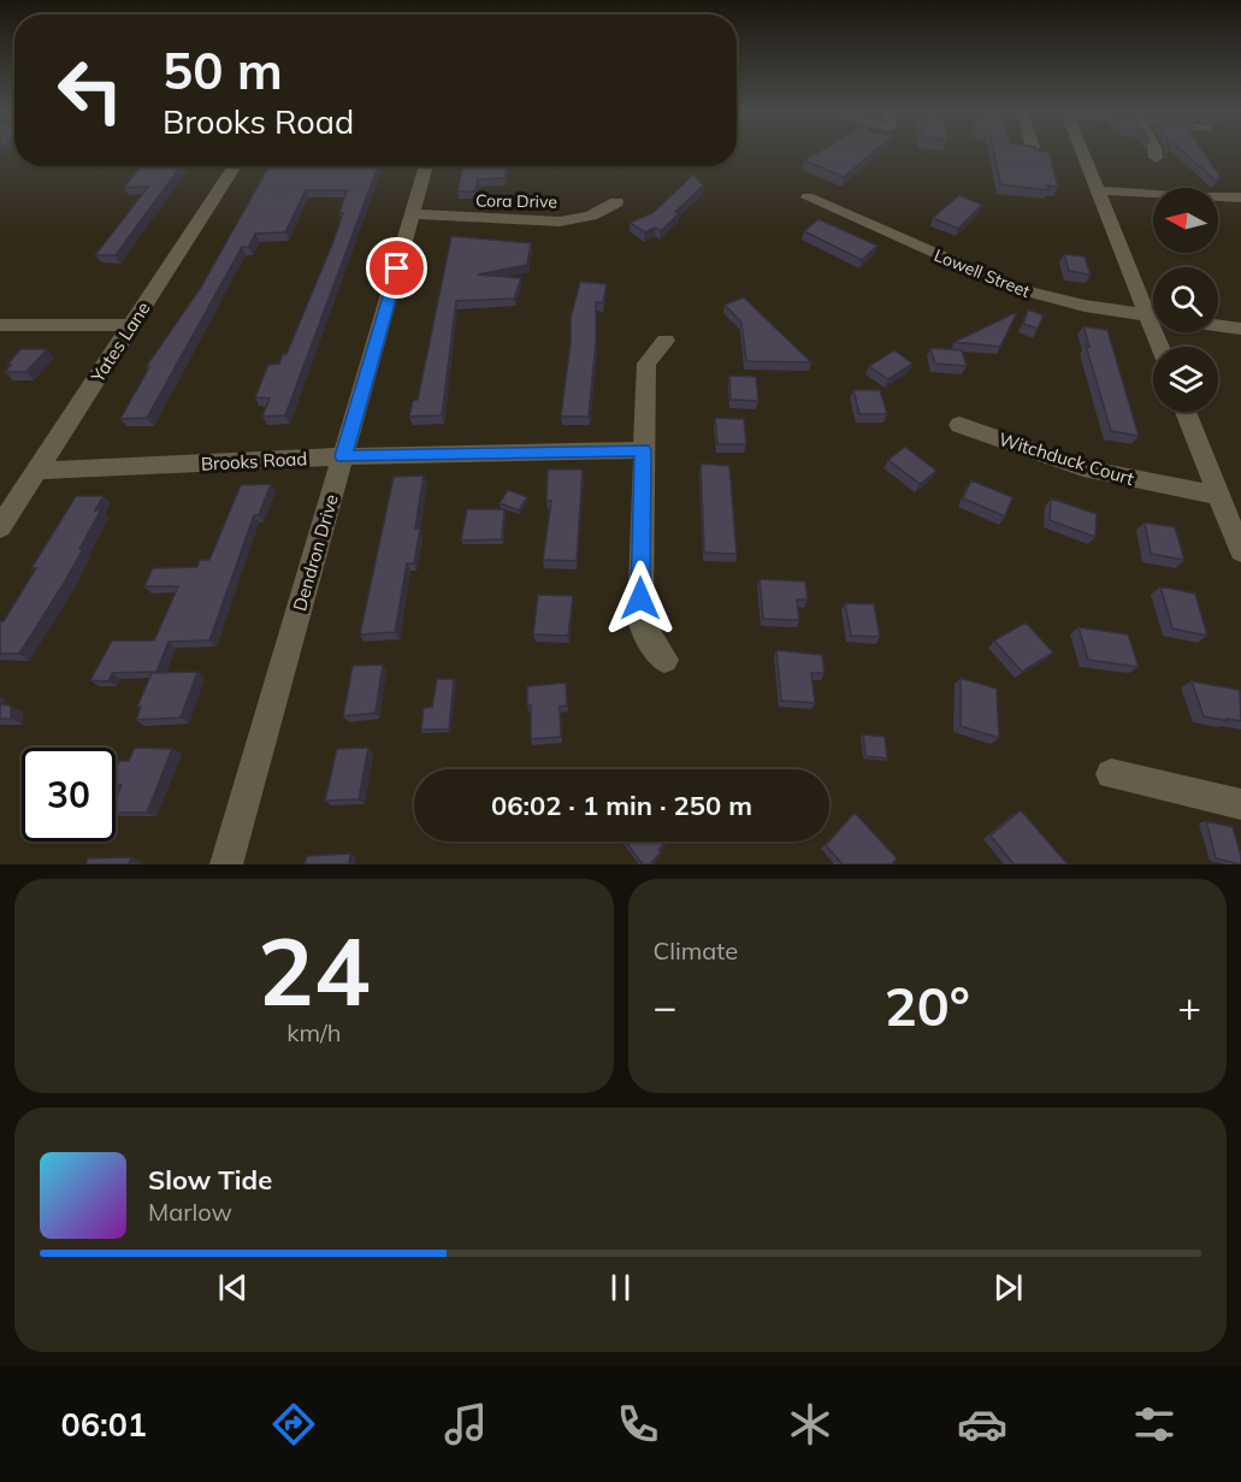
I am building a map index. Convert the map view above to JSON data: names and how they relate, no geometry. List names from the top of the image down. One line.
{"streets":{"street":["Cora Drive","Lowell Street","Yates Lane","Witchduck Court","Brooks Road","Dendron Drive"]},"crossings":[["Cora Drive","Dendron Drive"],["Yates Lane","Brooks Road"],["Brooks Road","Dendron Drive"]],"north":"left","page":{"turn":["50 m","Brooks Road"],"limit":"30","trip":"06:02 · 1 min · 250 m","tile":[["24","km/h"],"Climate"],"heat":["−","20°","+"],"song":["Slow Tide","Marlow"],"tabs":"06:01"}}
